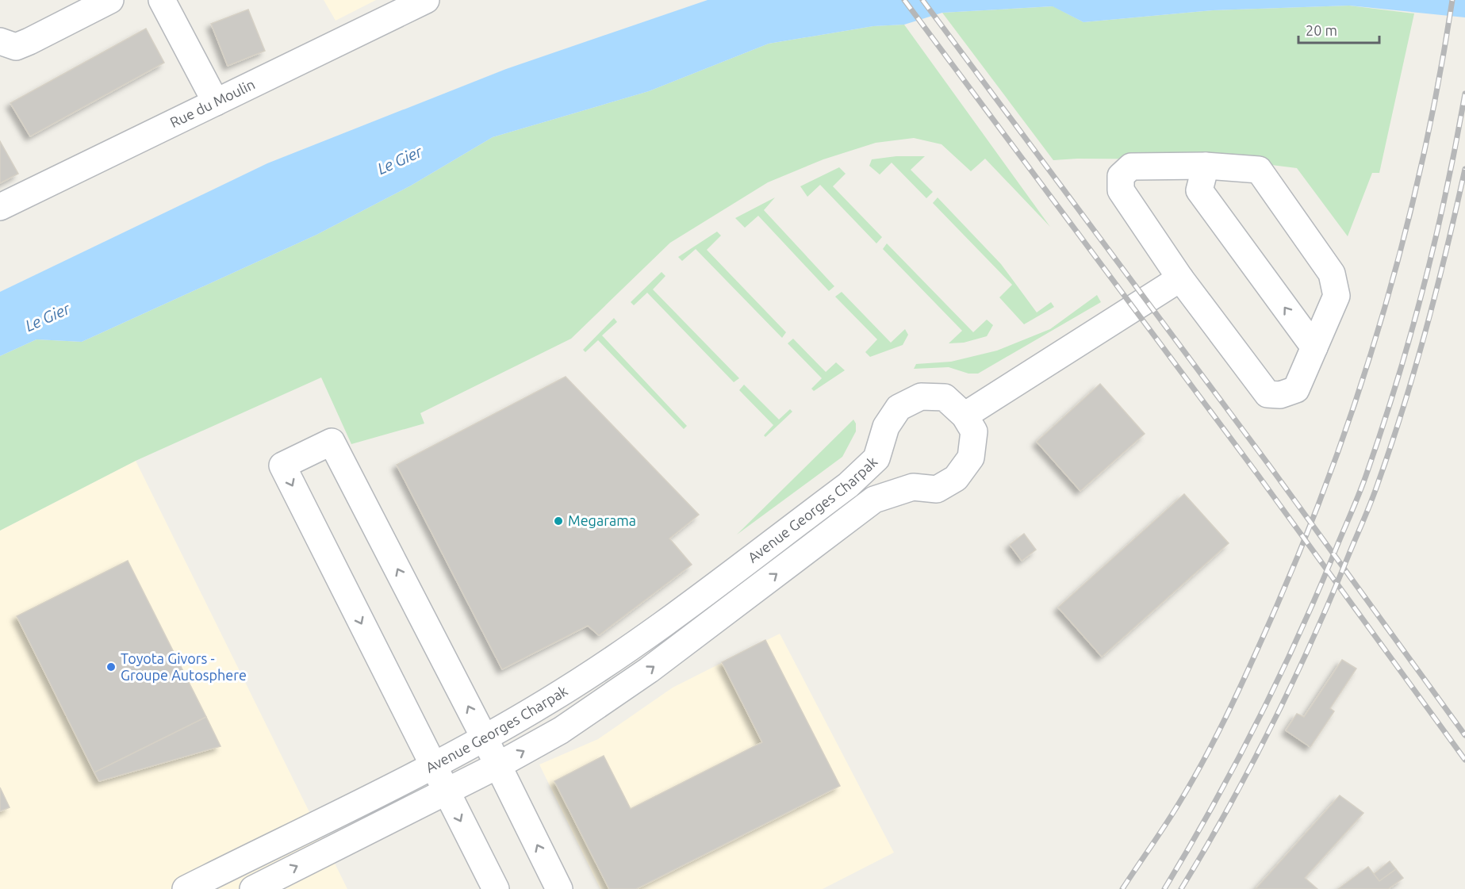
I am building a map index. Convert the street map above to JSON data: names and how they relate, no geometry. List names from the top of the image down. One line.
{"streets":{"street":["Rue du Moulin","Avenue Georges Charpak"]},"water":["Le Gier"],"places":["Megarama","Toyota Givors - Groupe Autosphere"],"scale_bar":"20 m"}
